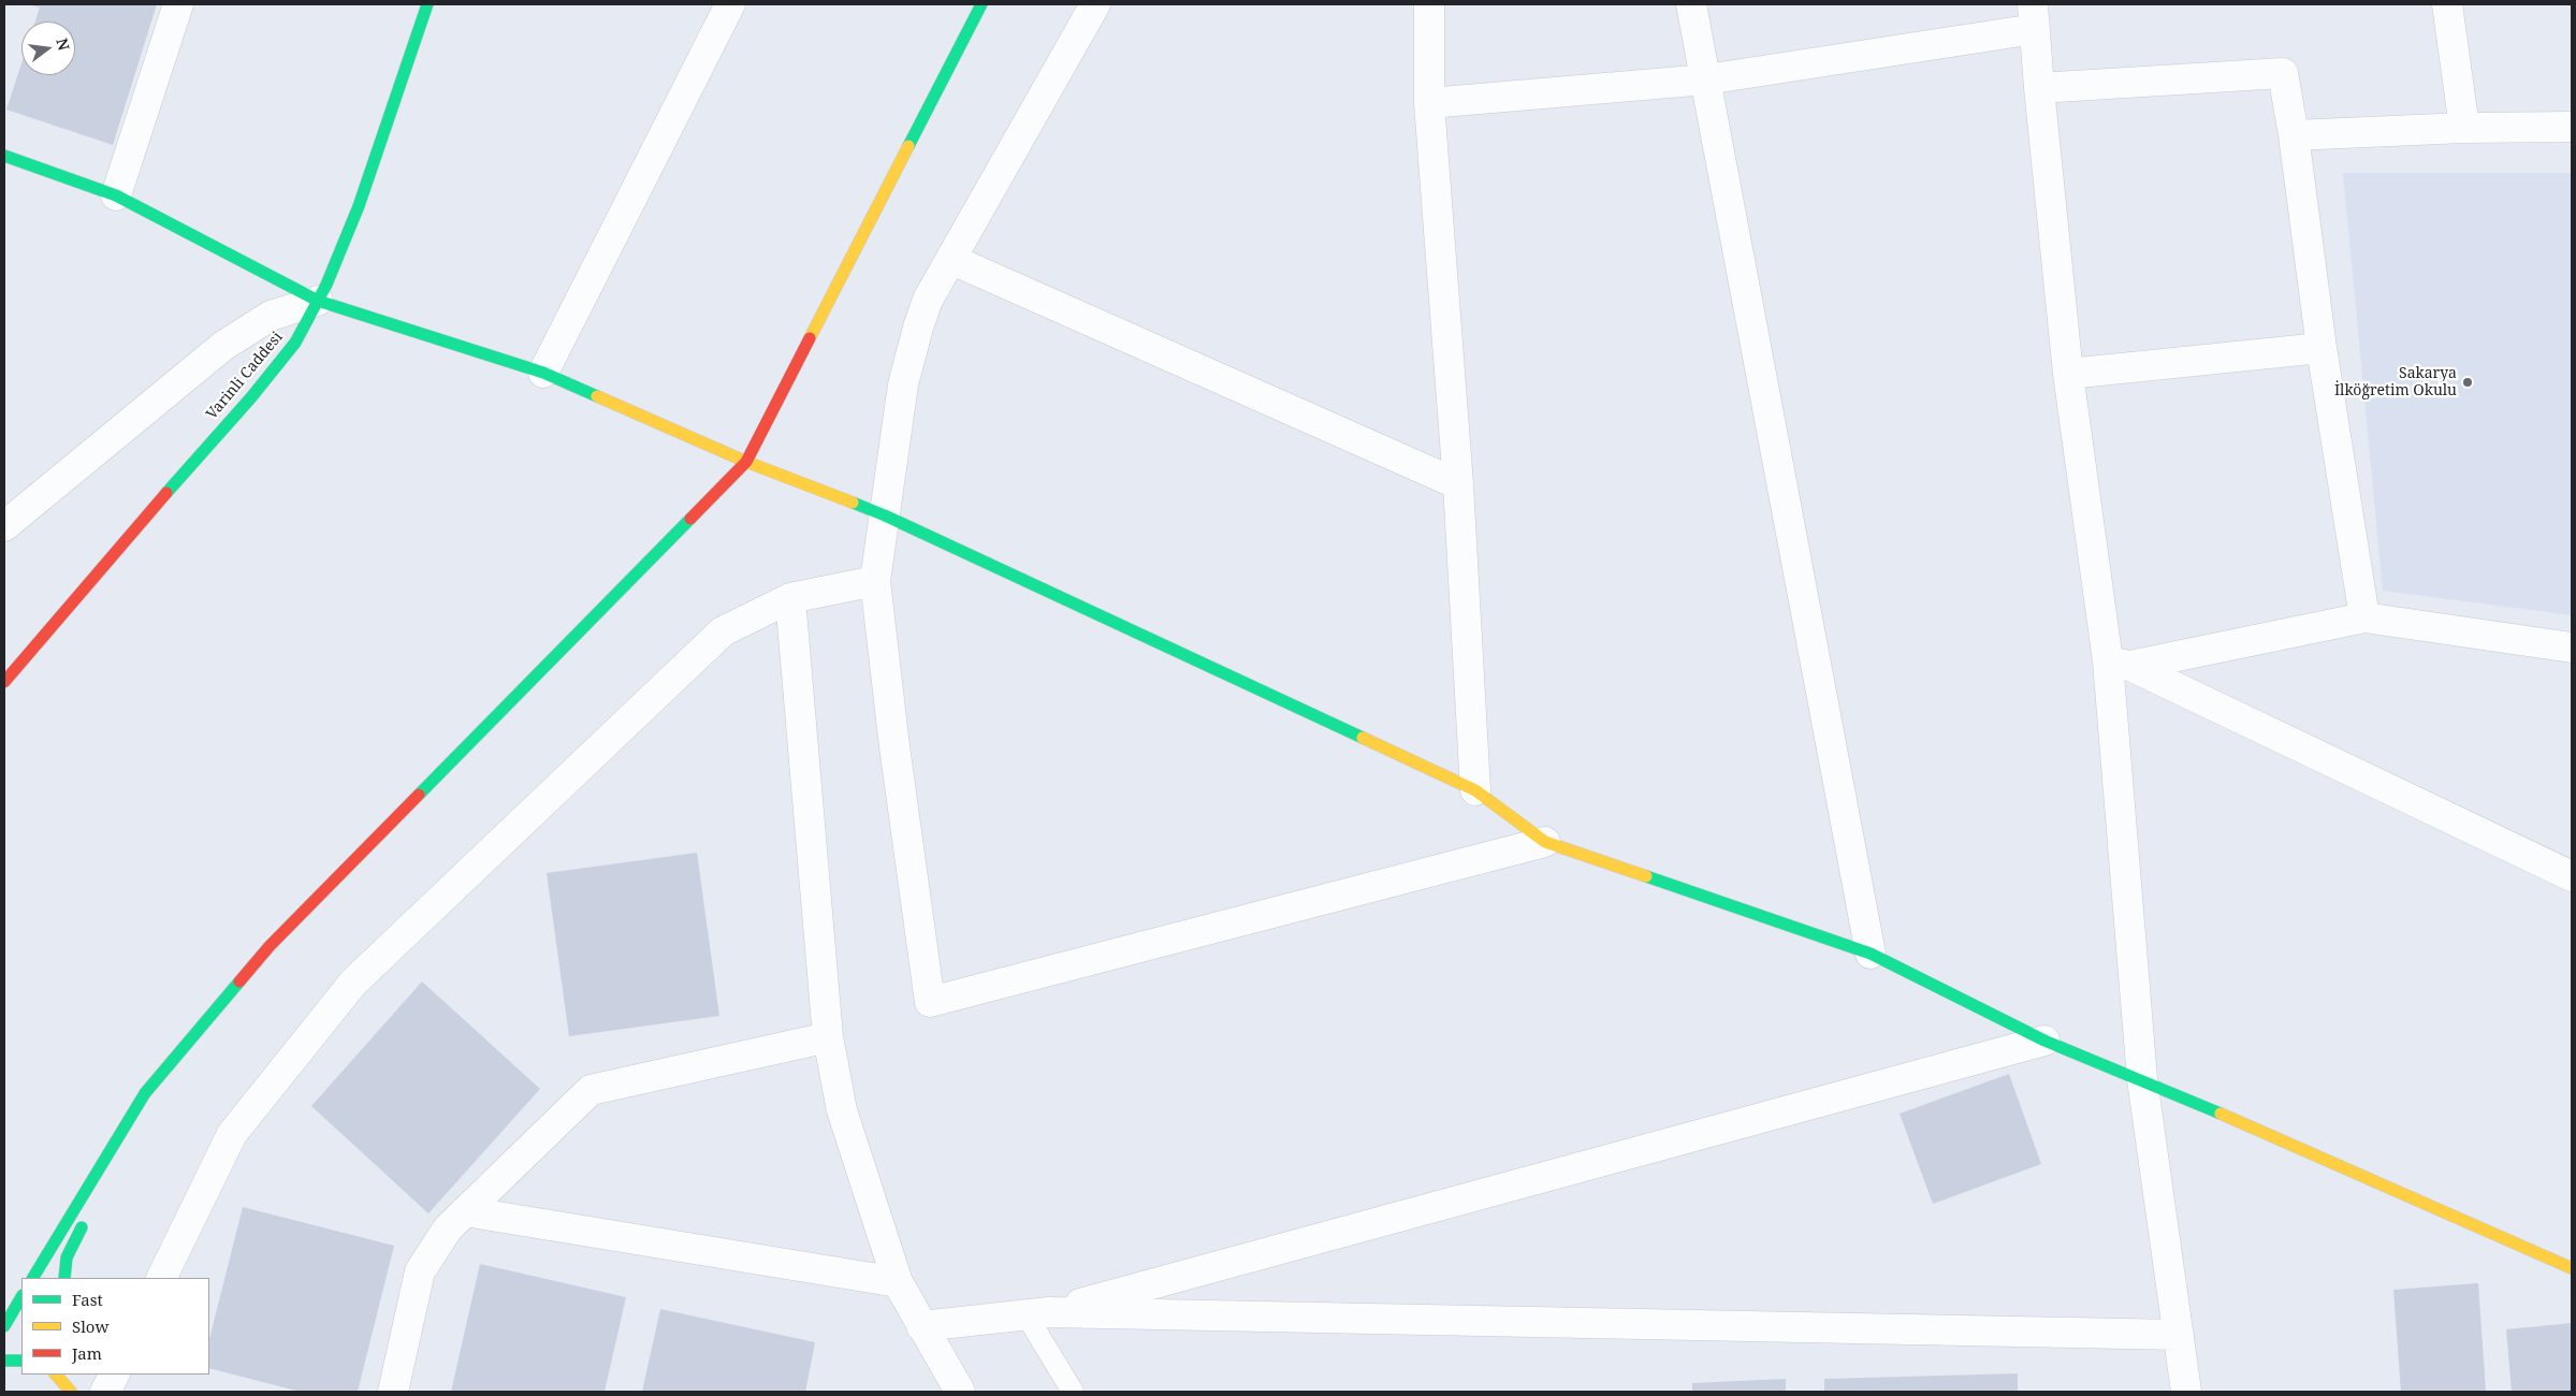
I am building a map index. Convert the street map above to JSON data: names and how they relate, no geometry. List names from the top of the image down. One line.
{"streets":{"street":["Varinli Caddesi"]},"places":["Sakarya İlköğretim Okulu"],"legend":["Fast","Slow","Jam"],"north":"right"}
